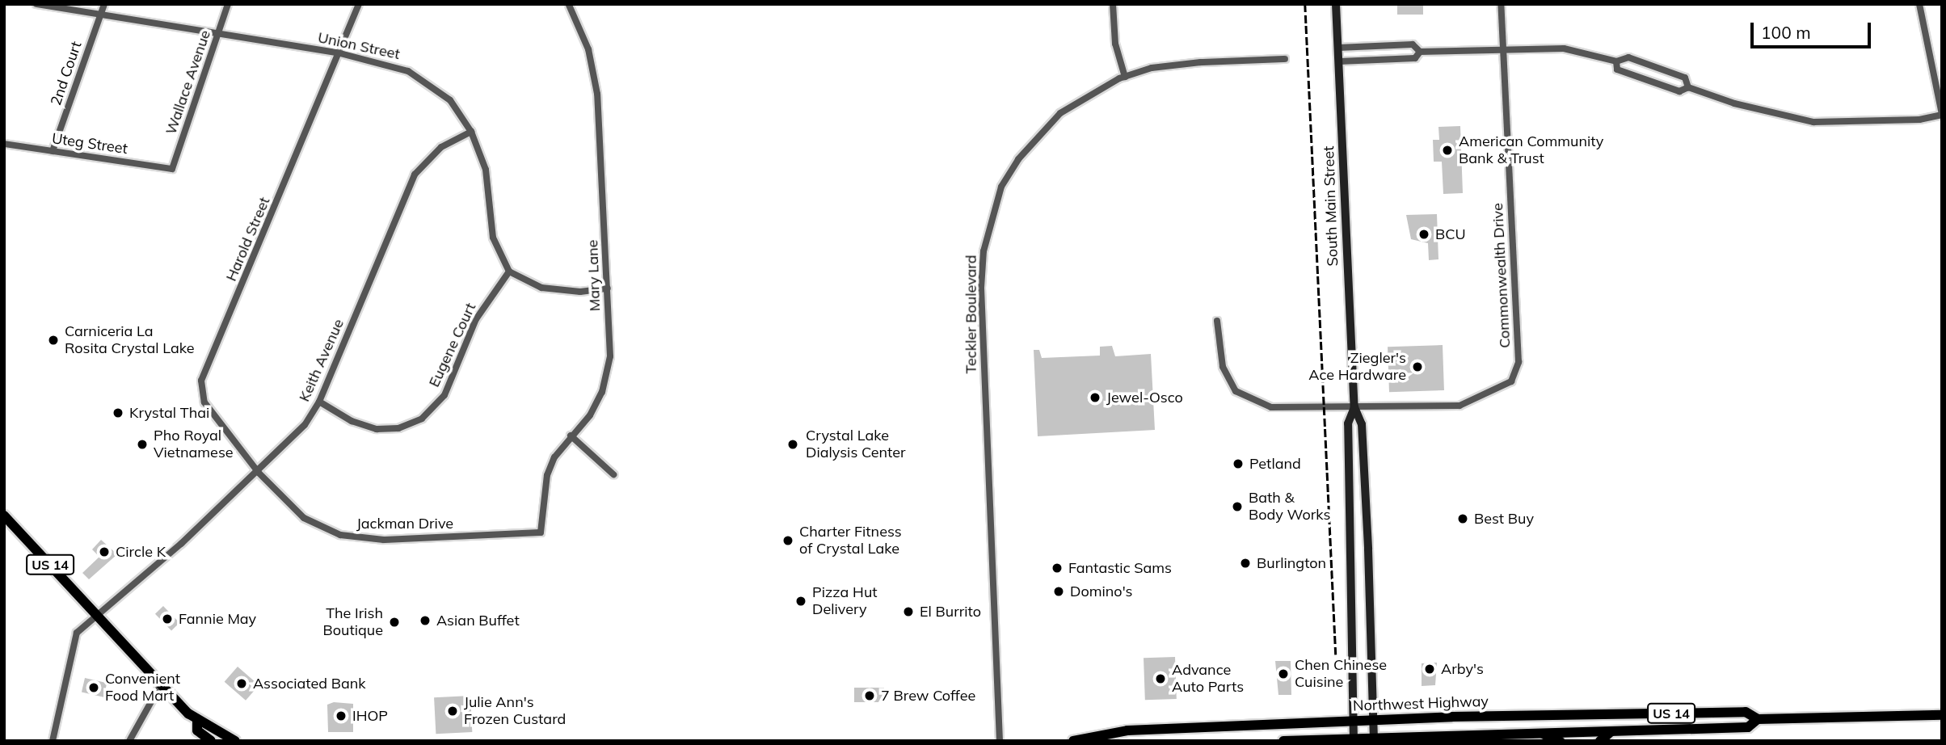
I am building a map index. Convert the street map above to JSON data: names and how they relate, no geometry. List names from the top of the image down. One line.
{"streets":{"main road":["US 14","Northwest Highway"],"street":["Union Street","2nd Court","Wallace Avenue","Uteg Street","South Main Street","Harold Street","Mary Lane","Commonwealth Drive","Teckler Boulevard","Eugene Court","Keith Avenue","Jackman Drive"]},"crossings":[["Union Street","2nd Court"],["Union Street","Wallace Avenue"],["Union Street","Harold Street"],["Union Street","Eugene Court"],["Union Street","Keith Avenue"],["2nd Court","Uteg Street"],["Wallace Avenue","Uteg Street"],["South Main Street","Commonwealth Drive"],["South Main Street","Northwest Highway"],["Harold Street","Keith Avenue"],["Harold Street","Jackman Drive"],["Mary Lane","Jackman Drive"],["Eugene Court","Keith Avenue"],["Keith Avenue","Jackman Drive"],["Keith Avenue","US 14"]],"places":["American Community Bank & Trust","BCU","Carniceria La Rosita Crystal Lake","Ziegler's Ace Hardware","Jewel-Osco","Krystal Thai","Pho Royal Vietnamese","Crystal Lake Dialysis Center","Petland","Bath & Body Works","Best Buy","Charter Fitness of Crystal Lake","Circle K","Burlington","Fantastic Sams","Domino's","Pizza Hut Delivery","El Burrito","Fannie May","Asian Buffet","The Irish Boutique","Arby's","Chen Chinese Cuisine","Advance Auto Parts","Associated Bank","Convenient Food Mart","7 Brew Coffee","Julie Ann's Frozen Custard","IHOP"],"scale_bar":"100 m"}
